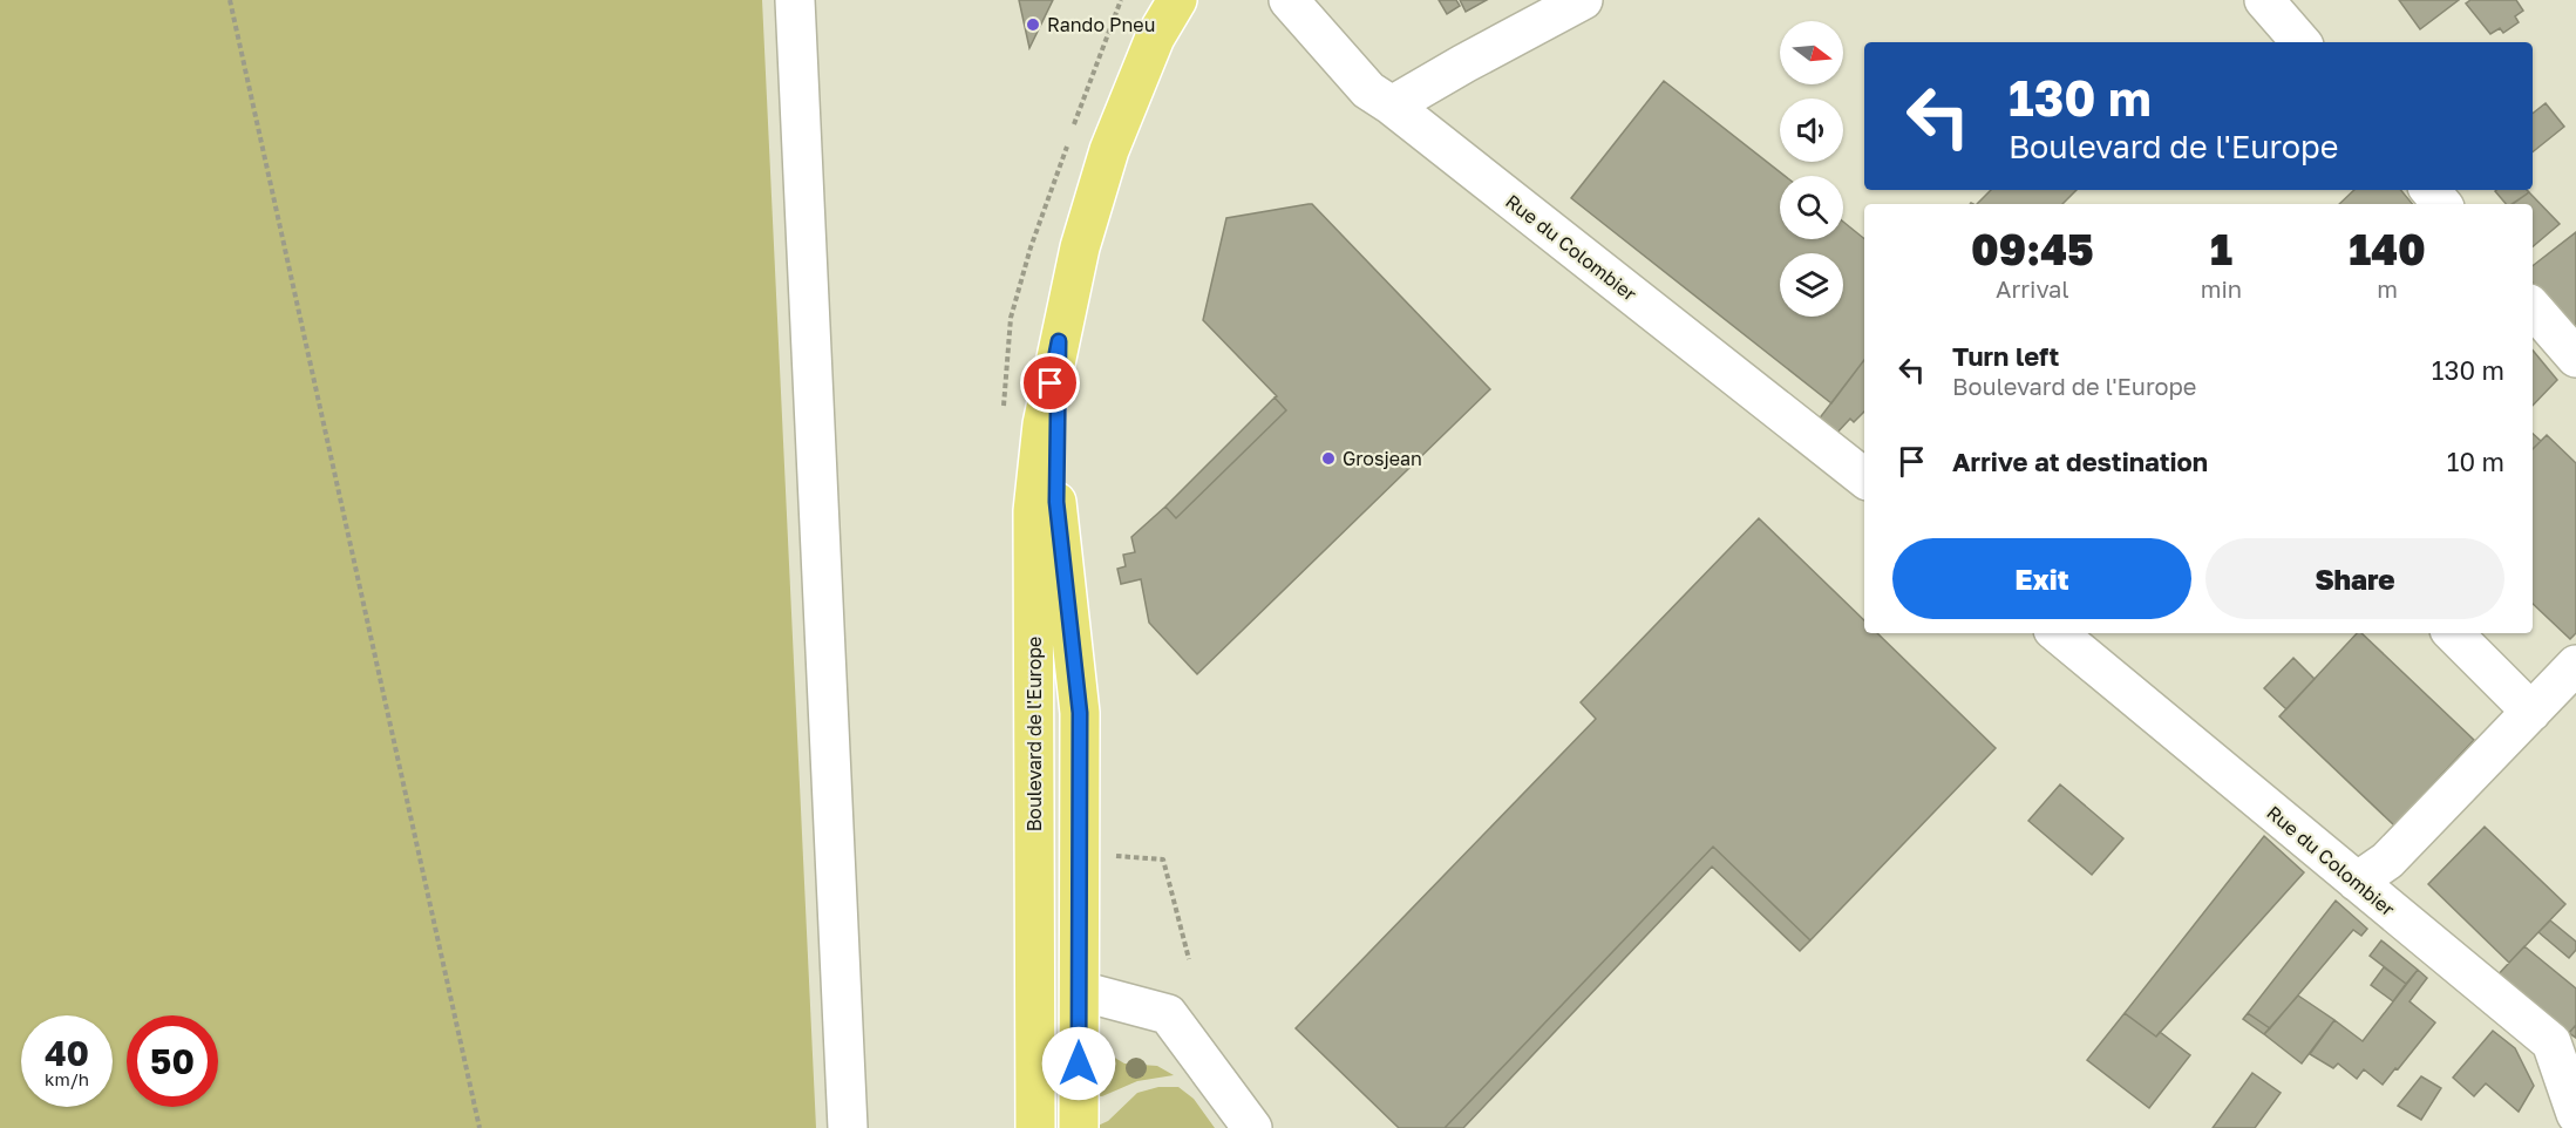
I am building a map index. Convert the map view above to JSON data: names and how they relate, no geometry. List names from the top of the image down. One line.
{"streets":{"main road":["Boulevard de l'Europe"],"street":["Rue du Colombier"]},"places":["Rando Pneu","Grosjean"],"north":"right","page":{"turn":["130 m","Boulevard de l'Europe"],"eta":["09:45","Arrival","1","min","140","m"],"list":[{"name":"Turn left","note":"Boulevard de l'Europe","value":"130 m"},{"name":"Arrive at destination","value":"10 m"}],"buttons":["Exit","Share"],"speed":"40 km/h","limit":"50"}}
